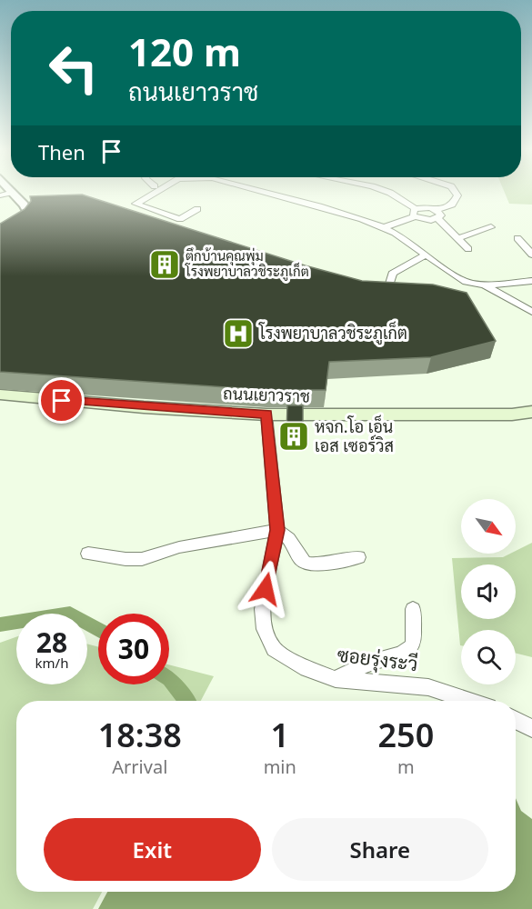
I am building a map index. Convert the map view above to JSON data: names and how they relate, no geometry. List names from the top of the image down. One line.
{"streets":{"main road":["ถนนเยาวราช"],"street":["ซอยรุ่งระวี"]},"crossings":[["ถนนเยาวราช","ซอยรุ่งระวี"]],"places":{"building":["ตึกบ้านคุณพุ่ม โรงพยาบาลวชิระภูเก็ต","หจก.โอ เอ็น เอส เซอร์วิส"],"hospital":["โรงพยาบาลวชิระภูเก็ต"]},"north":"bottom right","page":{"turn":["120 m","ถนนเยาวราช"],"then":"Then","speed":"28 km/h","limit":"30","eta":["18:38","Arrival","1","min","250","m"],"buttons":["Exit","Share"]}}
